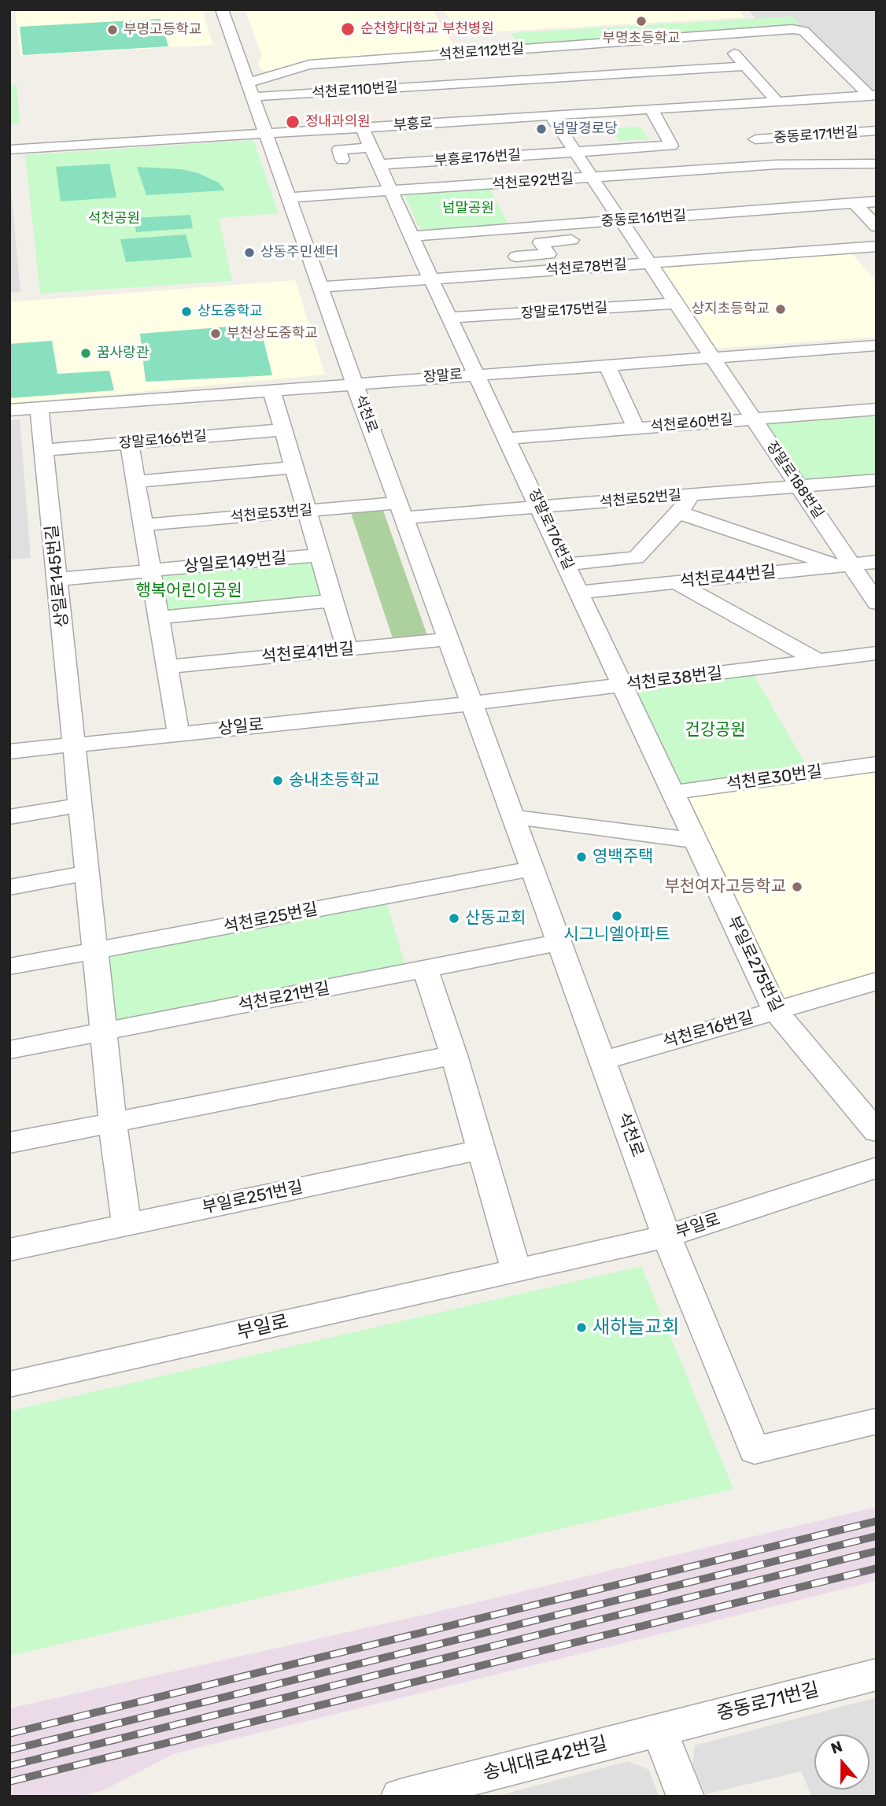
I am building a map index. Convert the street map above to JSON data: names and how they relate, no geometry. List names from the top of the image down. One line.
{"streets":{"street":["석천로112번길","석천로110번길","부흥로","중동로171번길","부흥로176번길","석천로92번길","중동로161번길","석천로78번길","장말로175번길","장말로","석천로","석천로60번길","장말로166번길","장말로188번길","석천로52번길","석천로53번길","장말로176번길","상일로149번길","상일로145번길","석천로44번길","석천로41번길","석천로38번길","상일로","석천로30번길","석천로25번길","부일로275번길","석천로21번길","석천로16번길","부일로251번길","부일로","중동로71번길","송내대로42번길"]},"crossings":[["석천로112번길","석천로110번길"],["석천로112번길","부흥로"],["석천로112번길","석천로"],["석천로110번길","석천로"],["부흥로","석천로"],["부흥로","장말로188번길"],["부흥로176번길","장말로188번길"],["석천로92번길","석천로"],["석천로92번길","장말로188번길"],["중동로161번길","장말로188번길"],["석천로78번길","석천로"],["석천로78번길","장말로188번길"],["장말로175번길","장말로188번길"],["장말로","석천로"],["장말로","장말로188번길"],["장말로","장말로176번길"],["장말로","상일로145번길"],["석천로","석천로52번길"],["석천로","석천로53번길"],["석천로","석천로41번길"],["석천로","석천로38번길"],["석천로","상일로"],["석천로","석천로25번길"],["석천로","석천로21번길"],["석천로","석천로16번길"],["석천로","부일로"],["석천로60번길","장말로188번길"],["석천로60번길","장말로176번길"],["장말로166번길","상일로145번길"],["장말로188번길","석천로52번길"],["장말로188번길","석천로44번길"],["석천로52번길","석천로53번길"],["석천로52번길","장말로176번길"],["장말로176번길","석천로44번길"],["장말로176번길","석천로38번길"],["장말로176번길","부일로275번길"],["상일로149번길","상일로145번길"],["상일로145번길","상일로"],["석천로38번길","상일로"],["석천로38번길","부일로275번길"],["석천로30번길","부일로275번길"],["부일로275번길","석천로16번길"],["중동로71번길","송내대로42번길"]],"parks":["넘말공원","석천공원","행복어린이공원","건강공원"],"places":["부명초등학교","순천향대학교 부천병원","부명고등학교","정내과의원","넘말경로당","상동주민센터","상지초등학교","상도중학교","부천상도중학교","꿈사랑관","송내초등학교","영백주택","부천여자고등학교","시그니엘아파트","산동교회","새하늘교회"],"north":"top"}
